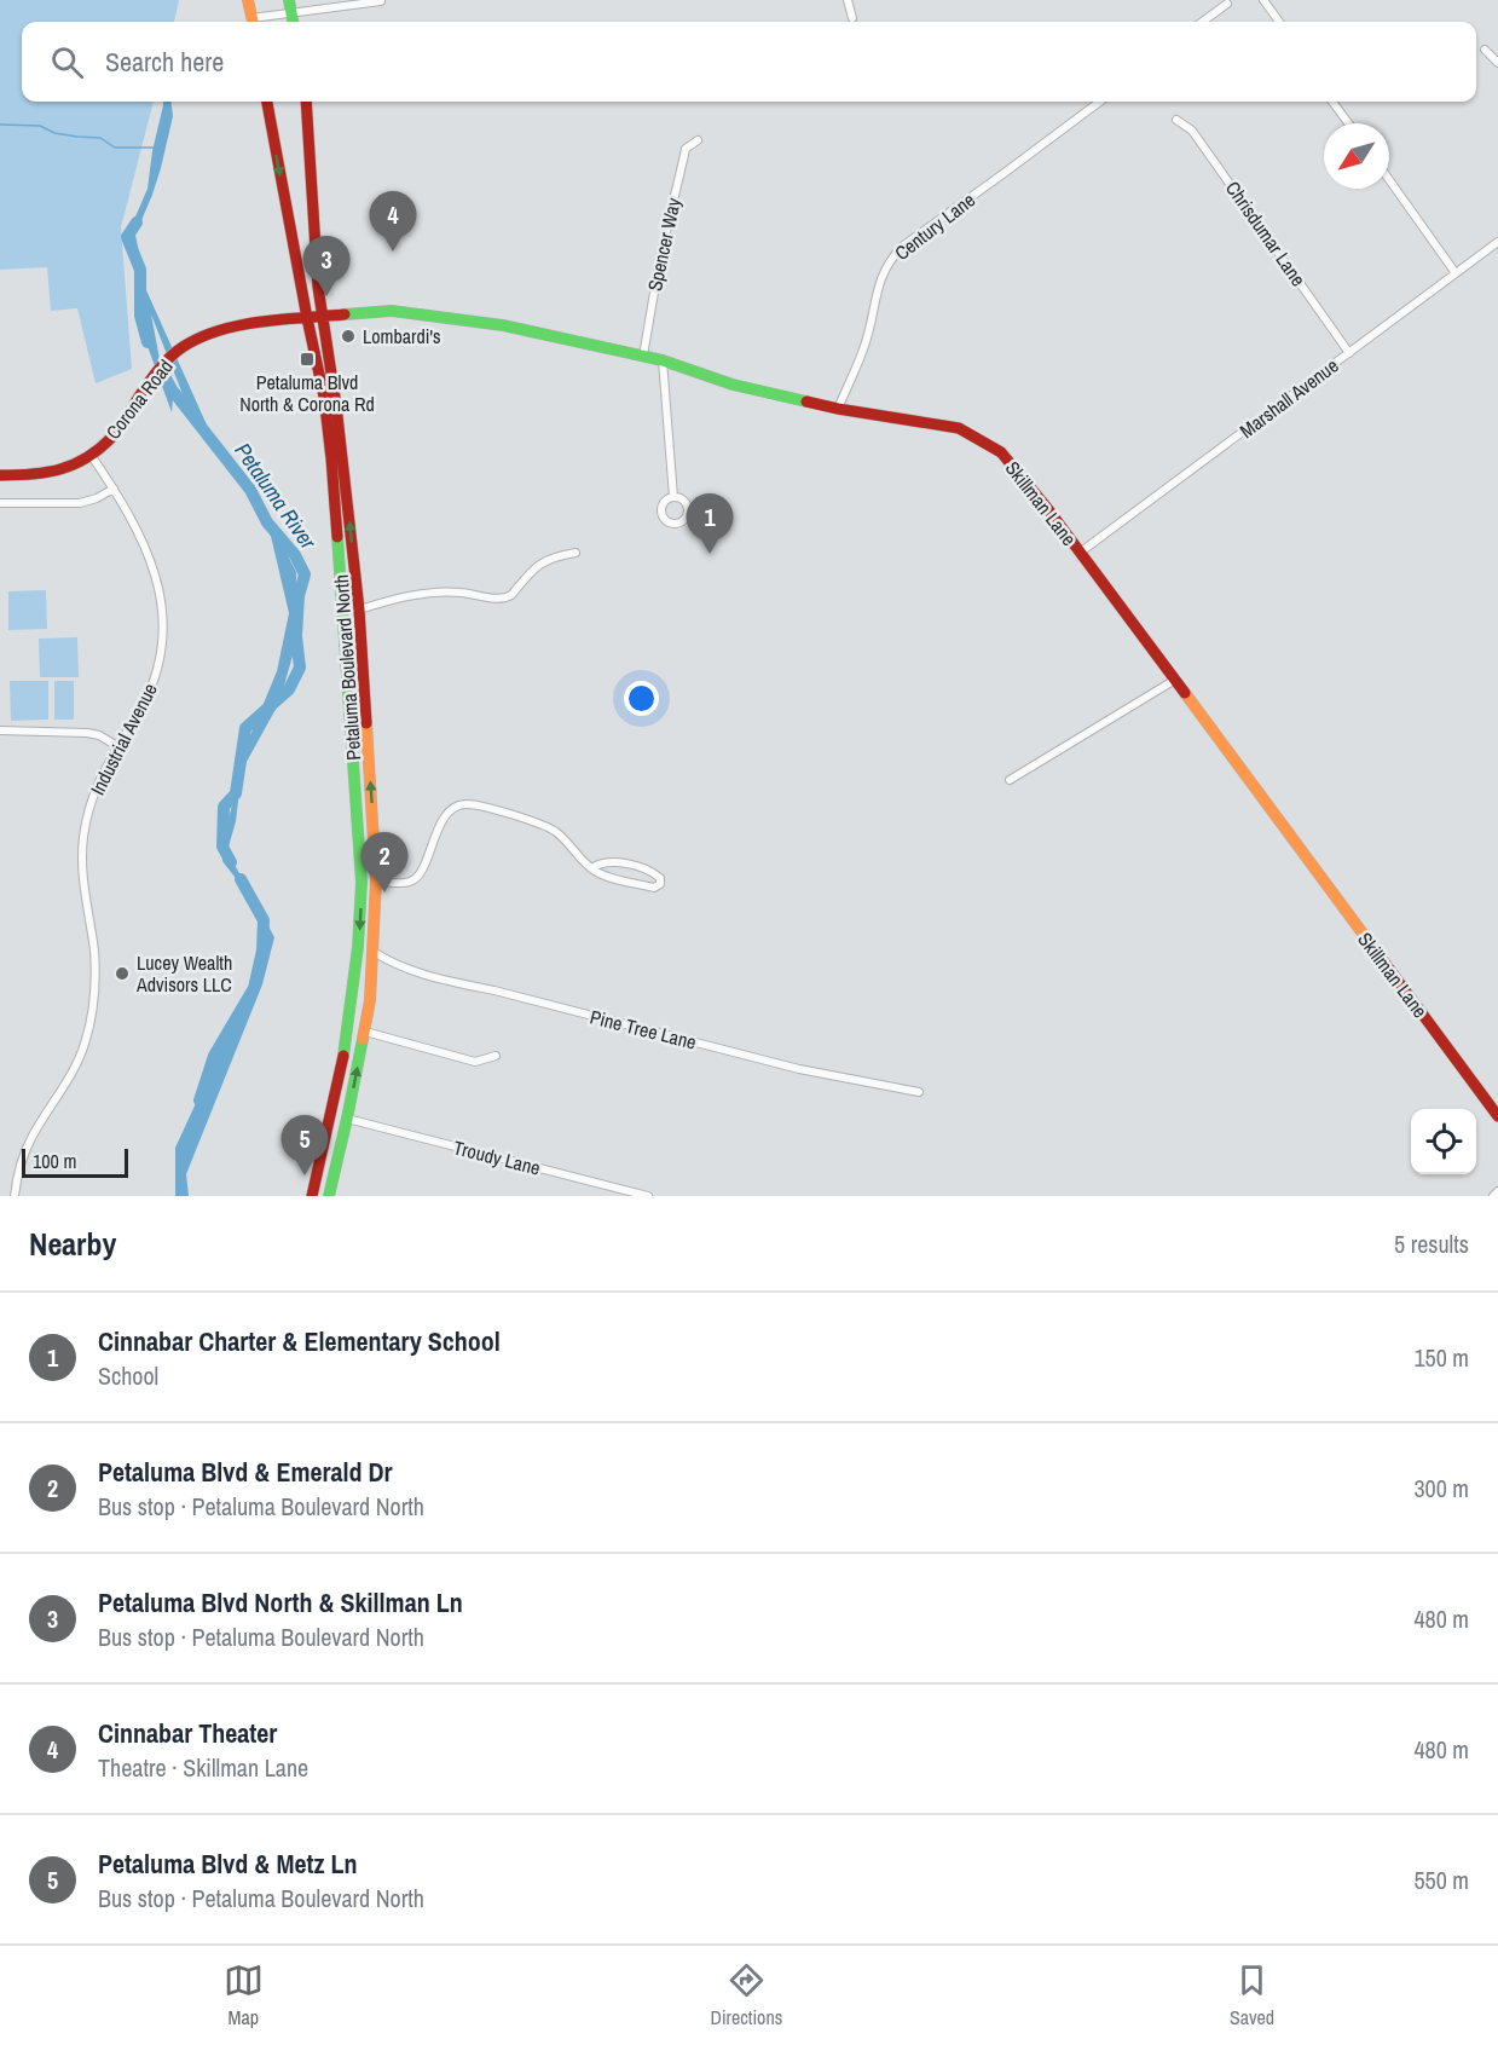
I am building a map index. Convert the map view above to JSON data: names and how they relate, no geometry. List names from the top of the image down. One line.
{"streets":{"main road":["Corona Road","Skillman Lane","Petaluma Boulevard North"],"street":["Century Lane","Chrisdumar Lane","Spencer Way","Marshall Avenue","Industrial Avenue","Pine Tree Lane","Troudy Lane"]},"crossings":[["Century Lane","Skillman Lane"],["Chrisdumar Lane","Marshall Avenue"],["Spencer Way","Skillman Lane"],["Marshall Avenue","Skillman Lane"],["Corona Road","Skillman Lane"],["Corona Road","Petaluma Boulevard North"],["Corona Road","Industrial Avenue"],["Skillman Lane","Petaluma Boulevard North"],["Petaluma Boulevard North","Pine Tree Lane"],["Petaluma Boulevard North","Troudy Lane"]],"water":["Petaluma River"],"places":{"other":["Lombardi's","Lucey Wealth Advisors LLC"],"transit":["Petaluma Blvd North & Corona Rd"]},"scale_bar":"100 m","north":"bottom left","page":{"search":"Search here","pins":["4","3","1","2","5"],"scale":"100 m","heading":["Nearby","5 results"],"list":[{"mark":"1","name":"Cinnabar Charter & Elementary School","note":"School","value":"150 m"},{"mark":"2","name":"Petaluma Blvd & Emerald Dr","note":"Bus stop · Petaluma Boulevard North","value":"300 m"},{"mark":"3","name":"Petaluma Blvd North & Skillman Ln","note":"Bus stop · Petaluma Boulevard North","value":"480 m"},{"mark":"4","name":"Cinnabar Theater","note":"Theatre · Skillman Lane","value":"480 m"},{"mark":"5","name":"Petaluma Blvd & Metz Ln","note":"Bus stop · Petaluma Boulevard North","value":"550 m"}],"nav":["Map","Directions","Saved"]}}
